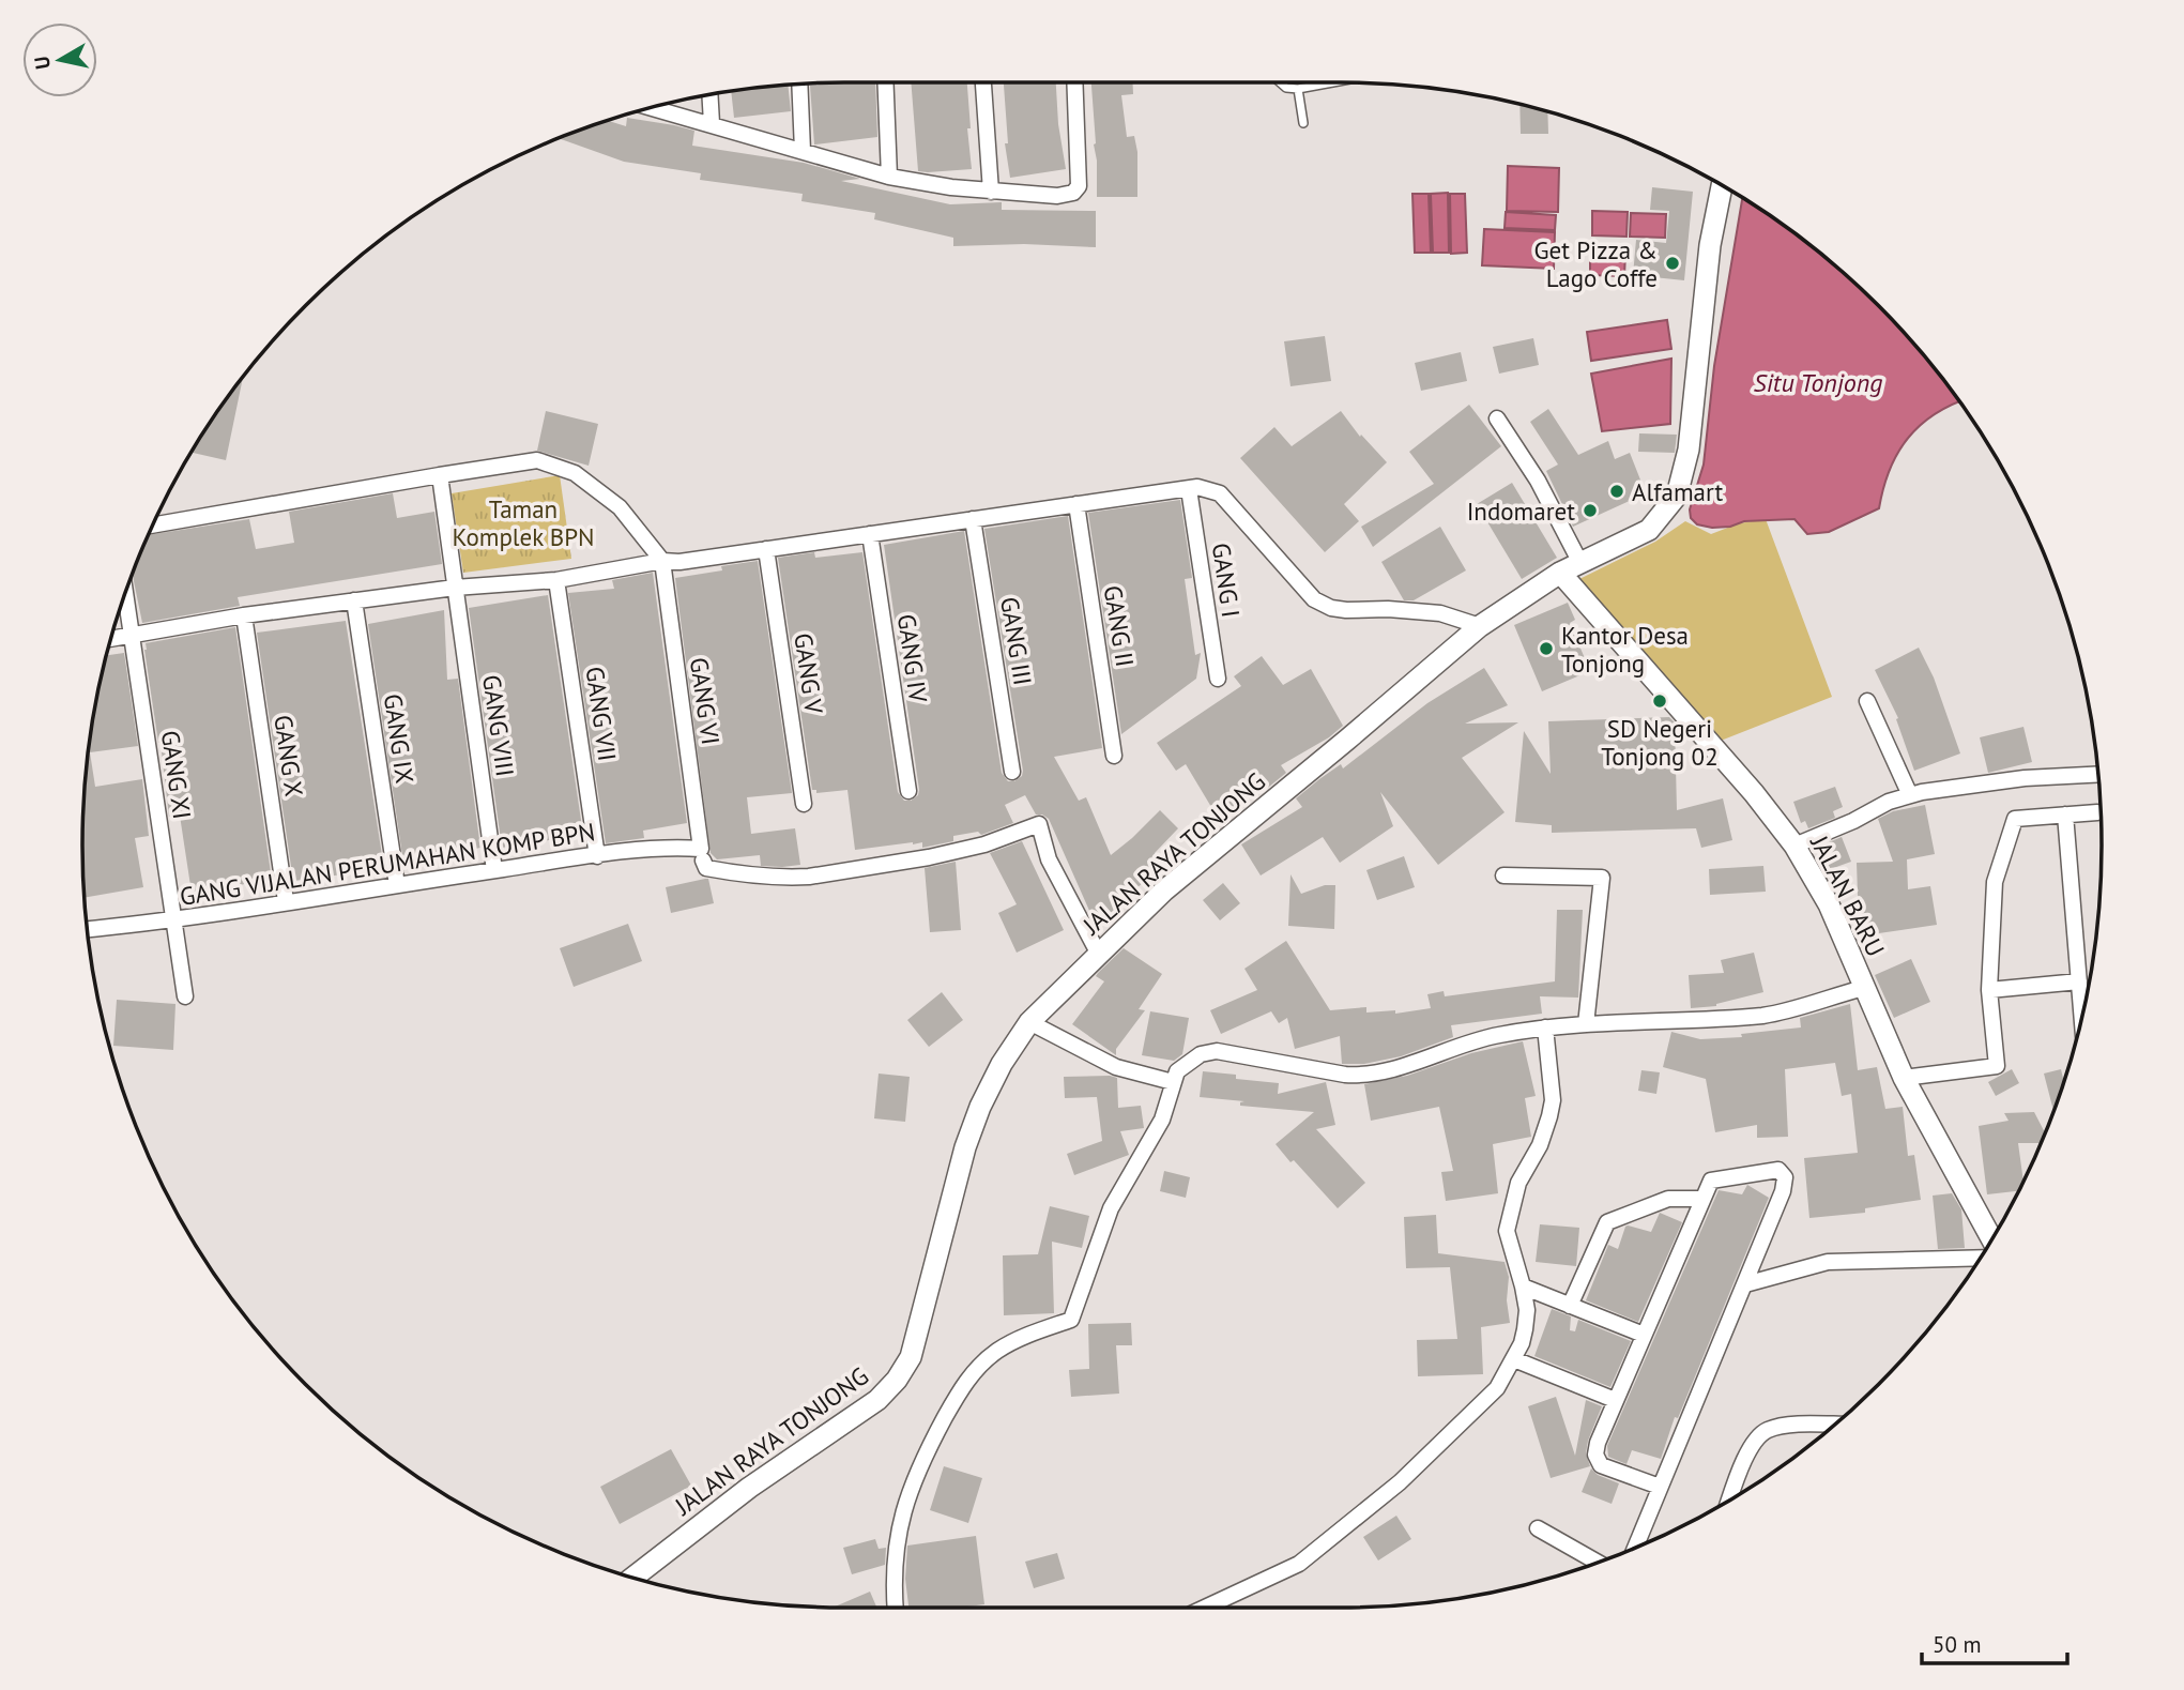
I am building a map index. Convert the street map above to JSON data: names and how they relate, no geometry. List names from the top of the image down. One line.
{"streets":{"main road":["JALAN RAYA TONJONG","JALAN BARU"],"street":["GANG I","GANG II","GANG III","GANG IV","GANG V","GANG VI","GANG VII","GANG VIII","GANG IX","GANG X","GANG XI","GANG VIJALAN PERUMAHAN KOMP BPN"]},"crossings":[["GANG VI","GANG VIJALAN PERUMAHAN KOMP BPN"],["GANG VII","GANG VIJALAN PERUMAHAN KOMP BPN"],["GANG VIII","GANG VIJALAN PERUMAHAN KOMP BPN"],["GANG IX","GANG VIJALAN PERUMAHAN KOMP BPN"],["GANG X","GANG VIJALAN PERUMAHAN KOMP BPN"],["GANG XI","GANG VIJALAN PERUMAHAN KOMP BPN"],["JALAN RAYA TONJONG","JALAN BARU"]],"water":["Situ Tonjong"],"parks":["Taman Komplek BPN"],"places":["Get Pizza & Lago Coffe","Alfamart","Indomaret","Kantor Desa Tonjong","SD Negeri Tonjong 02"],"scale_bar":"50 m","north":"left"}
